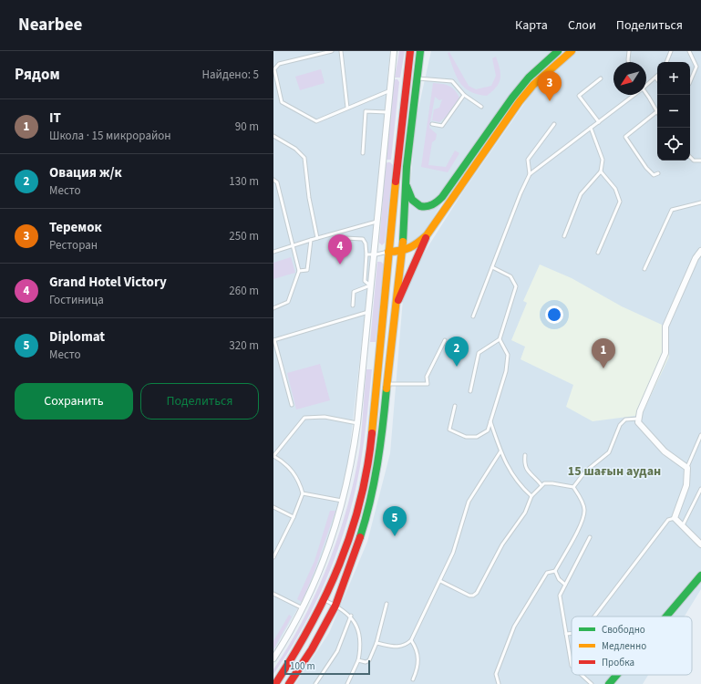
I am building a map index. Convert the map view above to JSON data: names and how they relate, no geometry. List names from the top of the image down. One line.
{"districts":["15 шағын аудан"],"legend":["Свободно","Медленно","Пробка"],"scale_bar":"100 m","north":"bottom left","page":{"header":"Nearbee","nav":["Карта","Слои","Поделиться"],"heading":["Рядом","Найдено: 5"],"map_buttons":["+","−"],"pins":["3","4","2","1","5"],"list":[{"mark":"1","name":"IT","note":"Школа · 15 микрорайон","value":"90 m"},{"mark":"2","name":"Овация ж/к","note":"Место","value":"130 m"},{"mark":"3","name":"Теремок","note":"Ресторан","value":"250 m"},{"mark":"4","name":"Grand Hotel Victory","note":"Гостиница","value":"260 m"},{"mark":"5","name":"Diplomat","note":"Место","value":"320 m"}],"buttons":["Сохранить","Поделиться"],"scale":"100 m"}}
